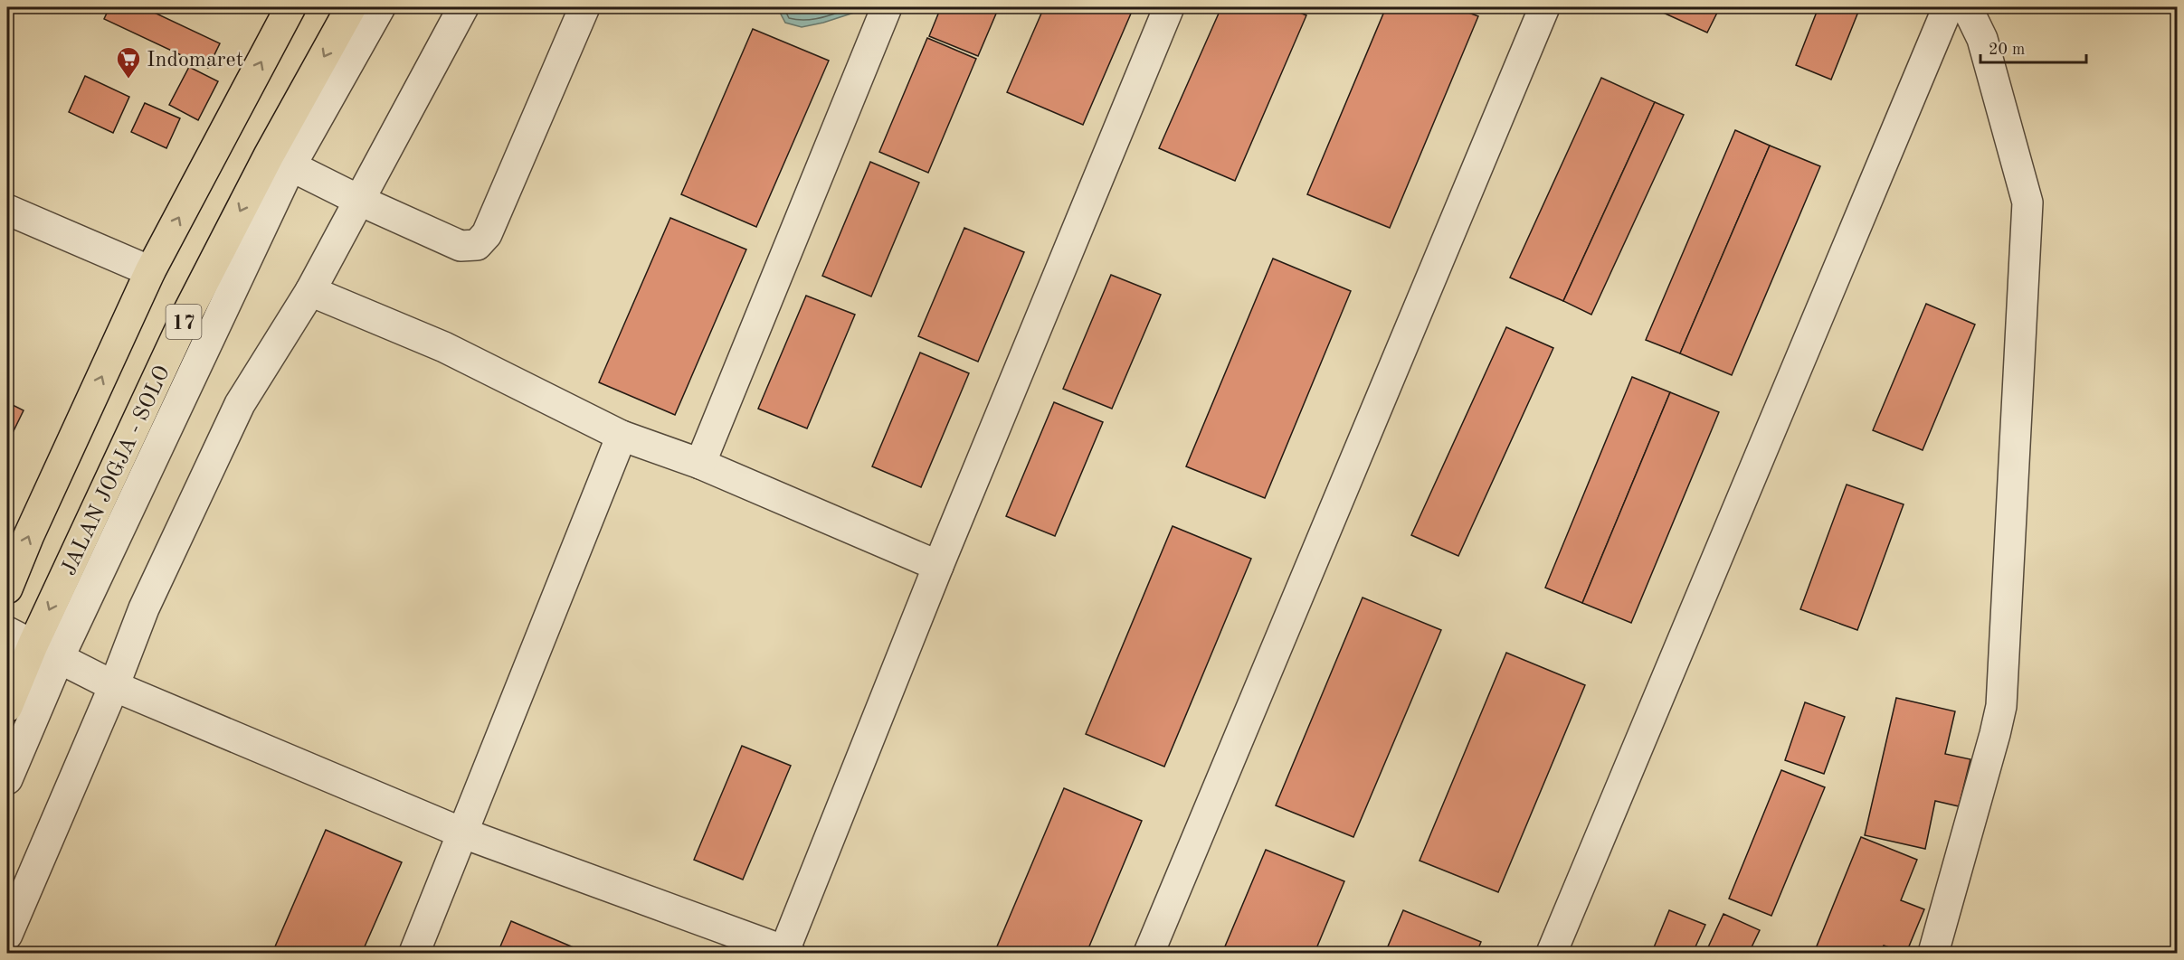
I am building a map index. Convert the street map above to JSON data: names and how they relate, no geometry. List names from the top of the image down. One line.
{"streets":{"highway":["17","JALAN JOGJA - SOLO"]},"places":{"supermarket":["Indomaret"]},"scale_bar":"20 m"}
